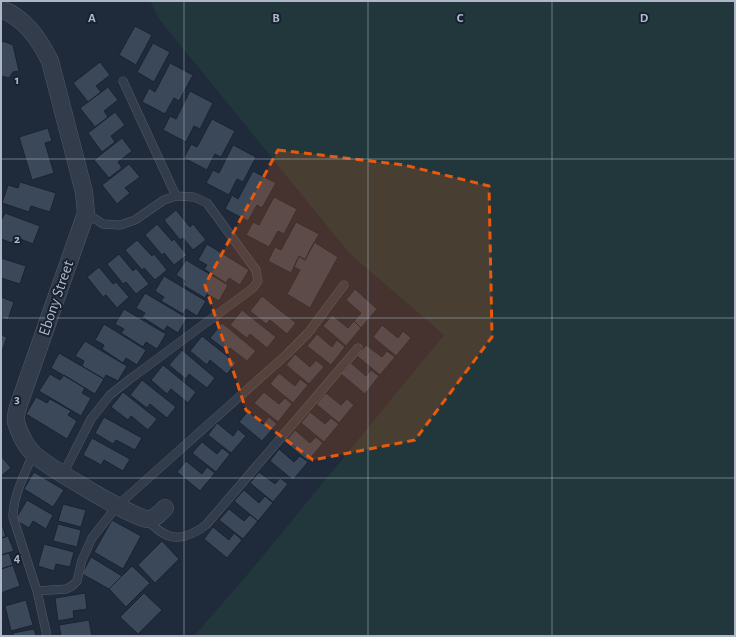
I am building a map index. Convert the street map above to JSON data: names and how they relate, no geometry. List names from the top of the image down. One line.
{"streets":{"street":["Ebony Street"]},"grid":{"columns":["A","B","C","D"],"rows":["1","2","3","4"]}}
